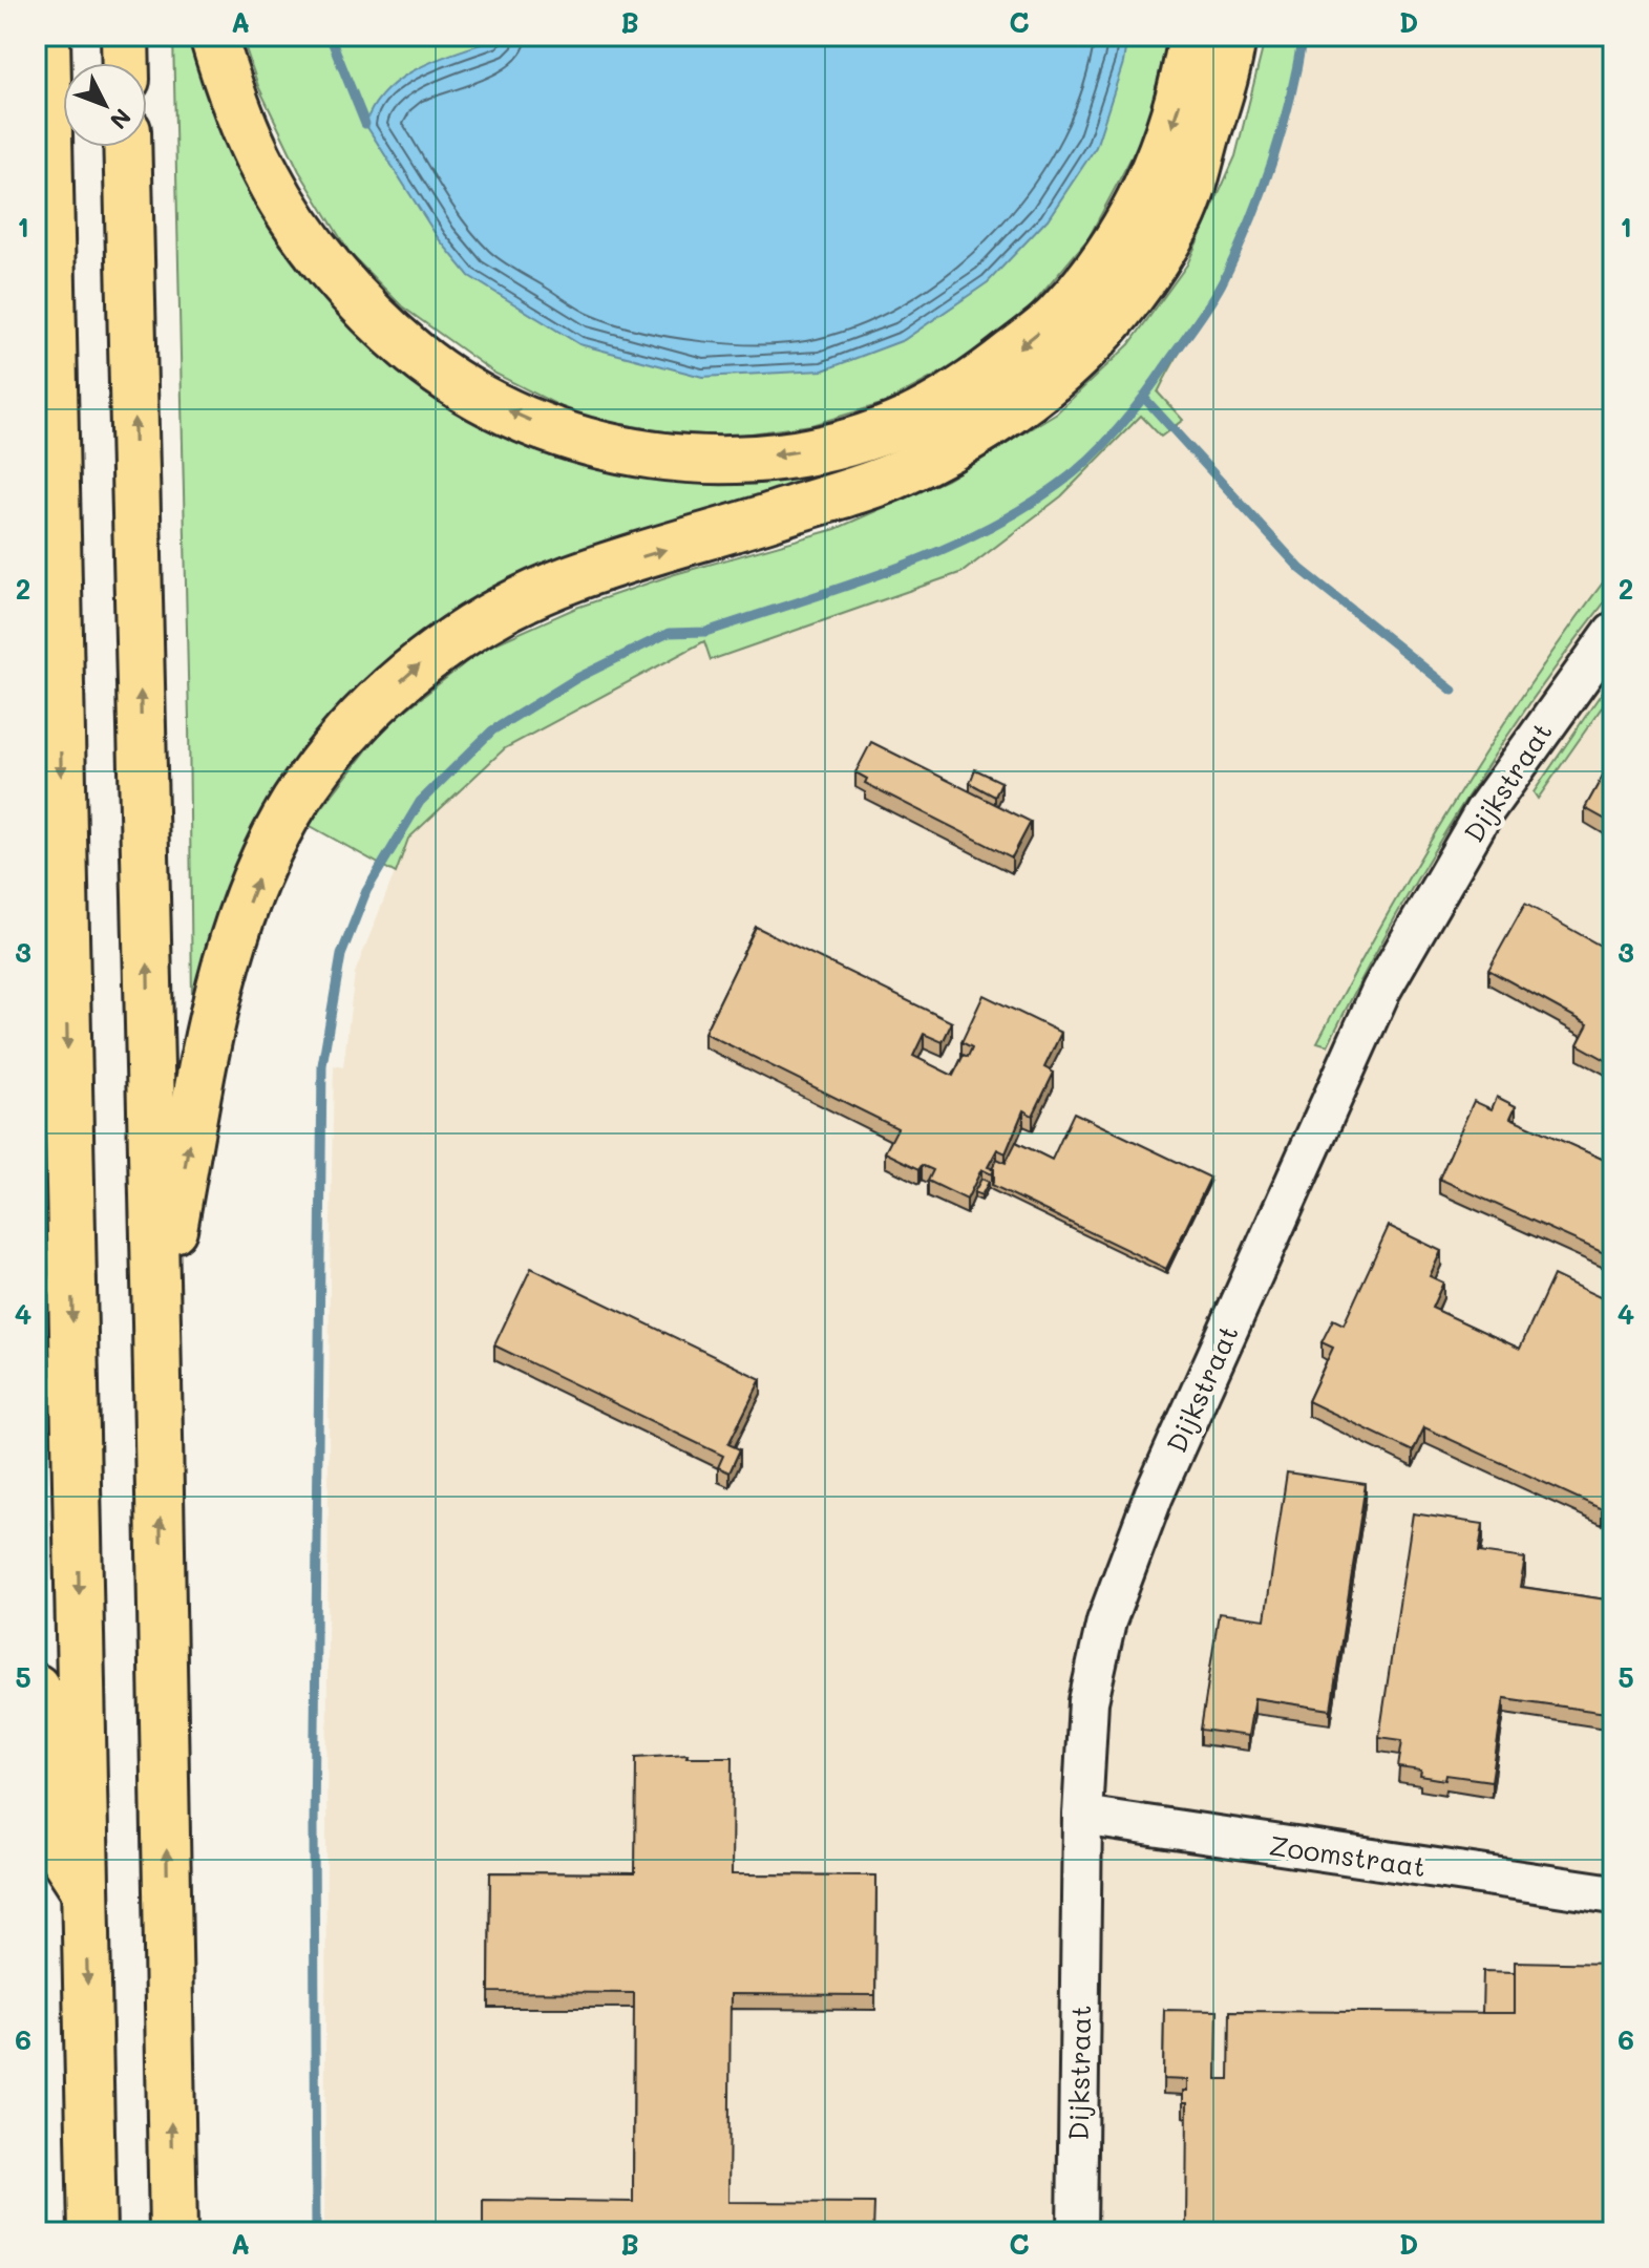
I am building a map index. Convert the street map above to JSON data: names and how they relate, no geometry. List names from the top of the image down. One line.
{"streets":{"street":["Dijkstraat","Zoomstraat"]},"crossings":[["Dijkstraat","Zoomstraat"]],"north":"bottom right","grid":{"columns":["A","B","C","D"],"rows":["1","2","3","4","5","6"]}}
